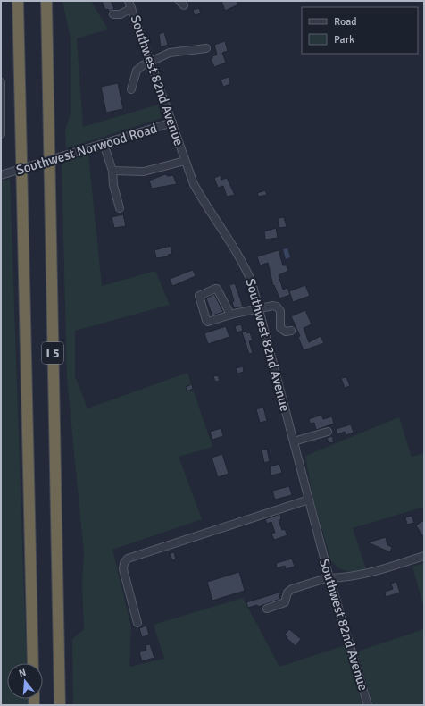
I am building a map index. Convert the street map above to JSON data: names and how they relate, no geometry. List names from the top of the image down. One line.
{"streets":{"highway":["I 5"],"street":["Southwest 82nd Avenue","Southwest Norwood Road"]},"crossings":[["Southwest 82nd Avenue","Southwest Norwood Road"]],"legend":["Road","Park"],"north":"top"}
